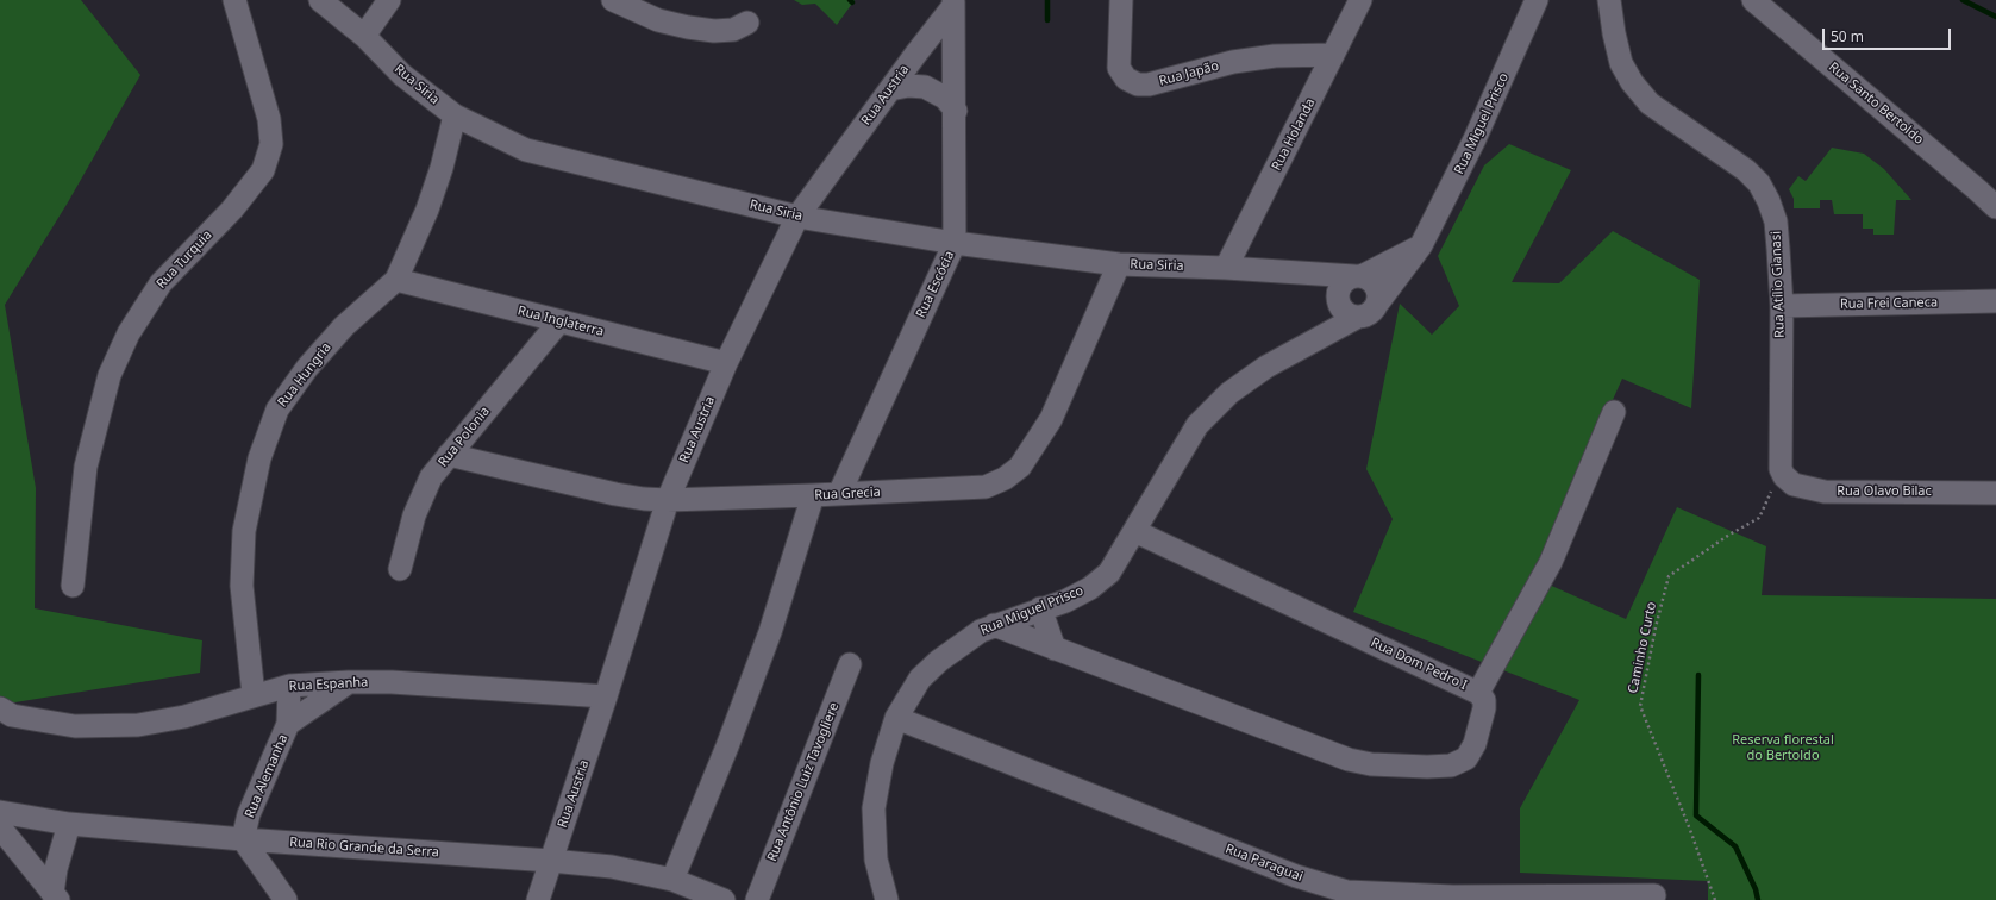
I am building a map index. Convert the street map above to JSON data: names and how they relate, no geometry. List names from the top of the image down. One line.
{"streets":{"street":["Rua Japão","Rua Siria","Rua Austria","Rua Santo Bertoldo","Rua Miguel Prisco","Rua Holanda","Rua Turquia","Rua Escócia","Rua Atílio Gianasi","Rua Frei Caneca","Rua Inglaterra","Rua Hungria","Rua Polonia","Rua Olavo Bilac","Rua Grecia","Rua Dom Pedro I","Rua Espanha","Rua Alemanha","Rua Antônio Luiz Tavogliere","Rua Rio Grande da Serra","Rua Paraguai"],"path":["Caminho Curto"]},"crossings":[["Rua Japão","Rua Holanda"],["Rua Siria","Rua Austria"],["Rua Siria","Rua Miguel Prisco"],["Rua Siria","Rua Holanda"],["Rua Siria","Rua Escócia"],["Rua Siria","Rua Hungria"],["Rua Siria","Rua Grecia"],["Rua Austria","Rua Escócia"],["Rua Austria","Rua Inglaterra"],["Rua Austria","Rua Grecia"],["Rua Austria","Rua Espanha"],["Rua Austria","Rua Rio Grande da Serra"],["Rua Miguel Prisco","Rua Dom Pedro I"],["Rua Miguel Prisco","Rua Paraguai"],["Rua Escócia","Rua Grecia"],["Rua Atílio Gianasi","Rua Frei Caneca"],["Rua Atílio Gianasi","Rua Olavo Bilac"],["Rua Atílio Gianasi","Caminho Curto"],["Rua Inglaterra","Rua Hungria"],["Rua Inglaterra","Rua Polonia"],["Rua Hungria","Rua Espanha"],["Rua Polonia","Rua Grecia"],["Rua Olavo Bilac","Caminho Curto"],["Rua Espanha","Rua Alemanha"],["Rua Alemanha","Rua Rio Grande da Serra"]],"parks":["Reserva florestal do Bertoldo"],"scale_bar":"50 m"}
